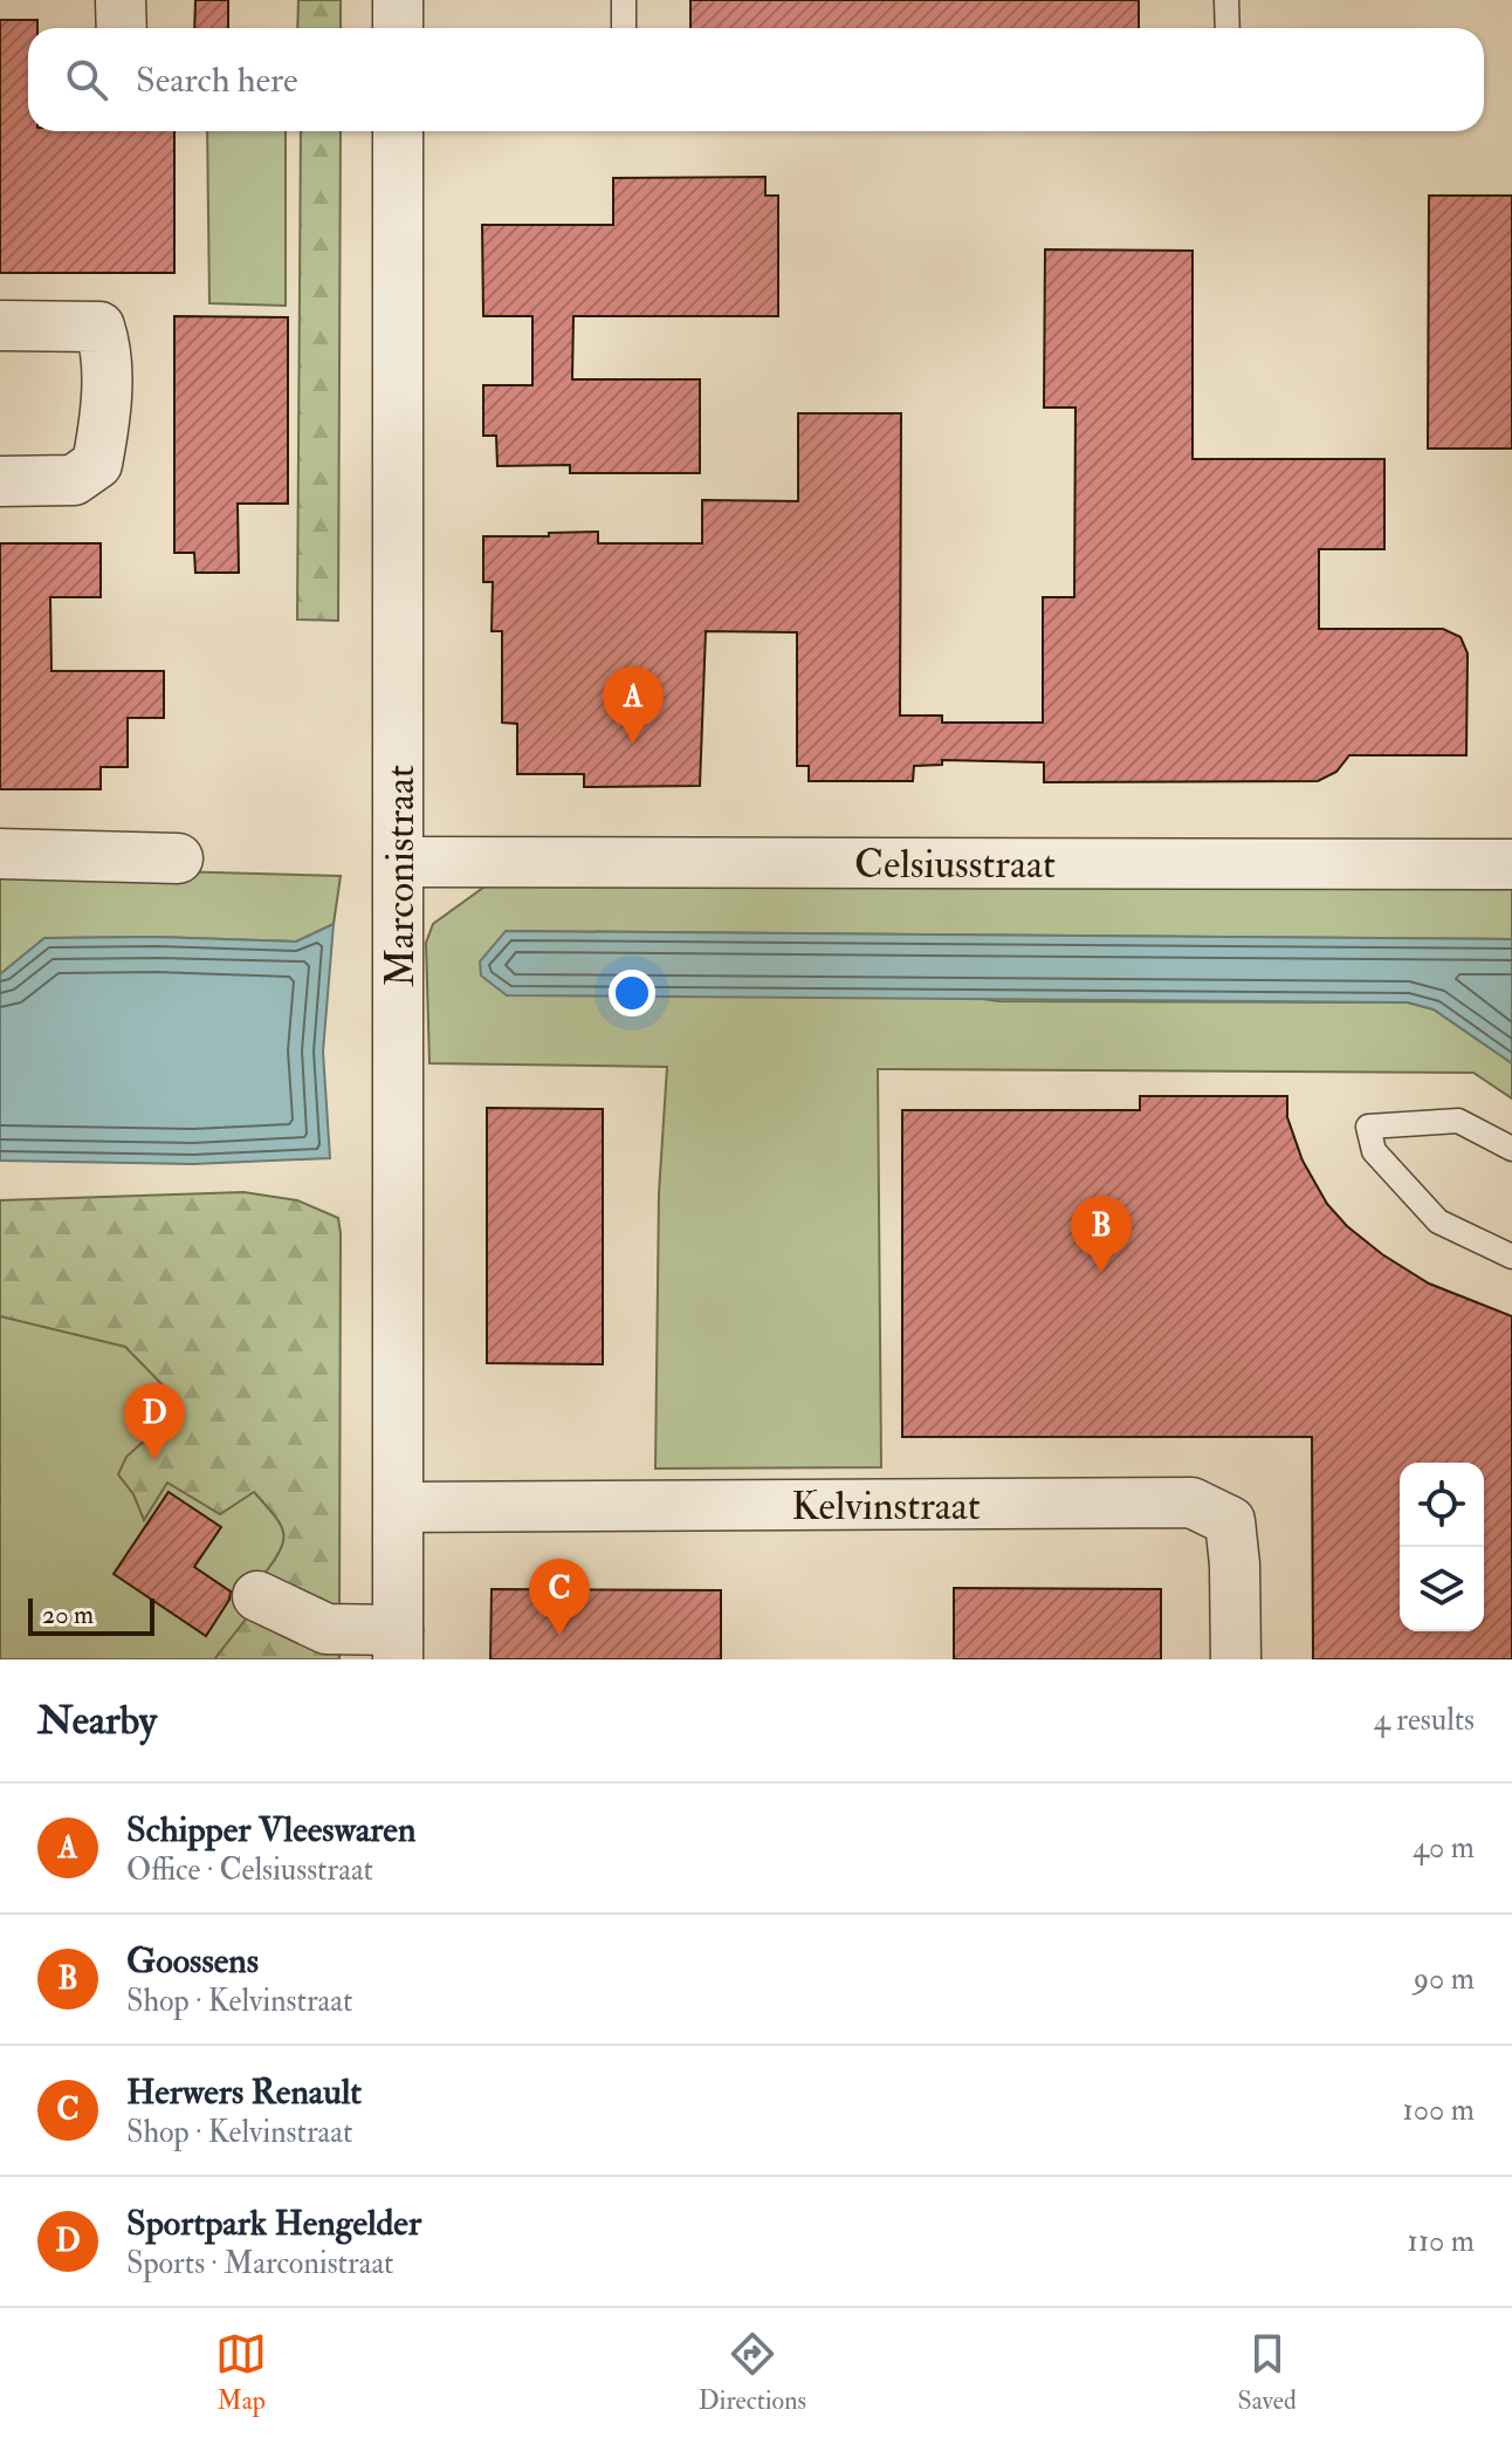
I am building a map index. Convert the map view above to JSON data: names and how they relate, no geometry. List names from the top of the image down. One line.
{"streets":{"street":["Celsiusstraat","Marconistraat","Kelvinstraat"]},"crossings":[["Celsiusstraat","Marconistraat"],["Marconistraat","Kelvinstraat"]],"scale_bar":"20 m","page":{"search":"Search here","pins":["A","B","D","C"],"scale":"20 m","heading":["Nearby","4 results"],"list":[{"mark":"A","name":"Schipper Vleeswaren","note":"Office · Celsiusstraat","value":"40 m"},{"mark":"B","name":"Goossens","note":"Shop · Kelvinstraat","value":"90 m"},{"mark":"C","name":"Herwers Renault","note":"Shop · Kelvinstraat","value":"100 m"},{"mark":"D","name":"Sportpark Hengelder","note":"Sports · Marconistraat","value":"110 m"}],"nav":["Map","Directions","Saved"]}}
